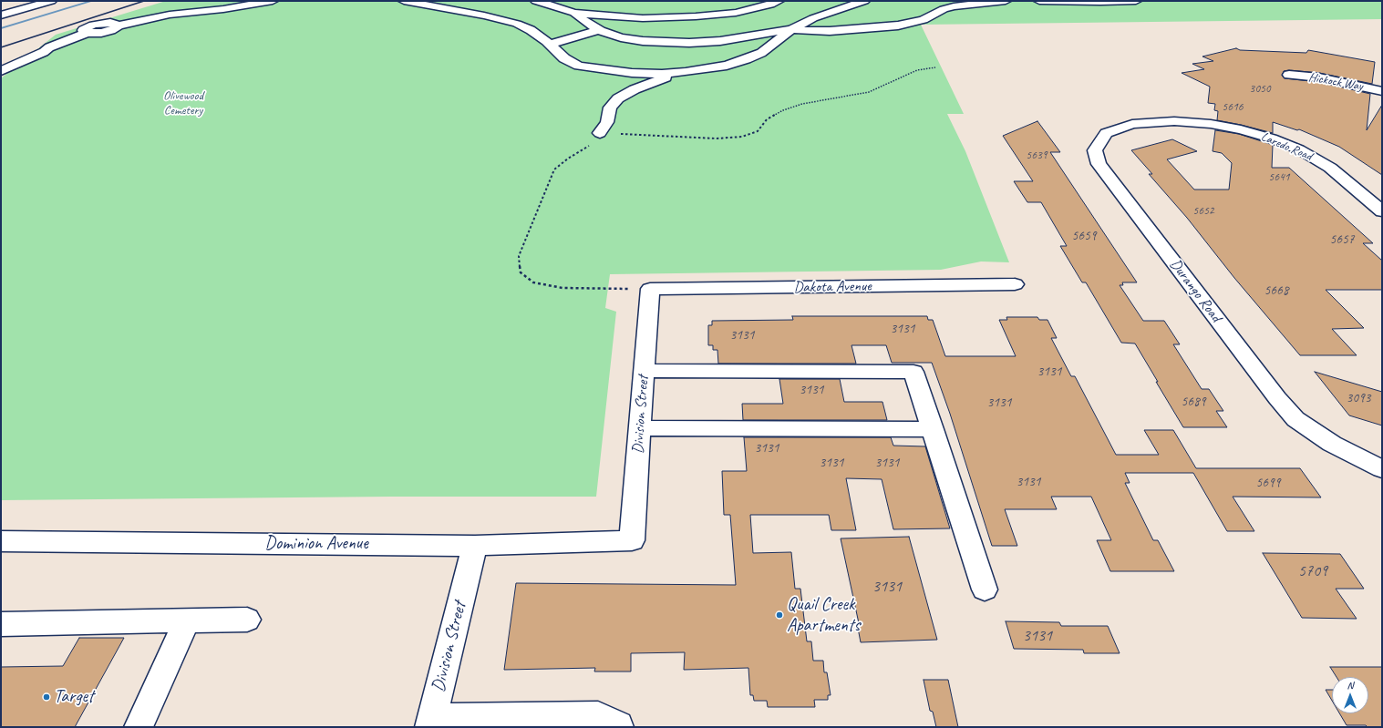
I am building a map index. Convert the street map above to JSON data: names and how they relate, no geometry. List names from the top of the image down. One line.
{"streets":{"main road":["Hickock Way","Laredo Road","Dakota Avenue","Durango Road","Division Street","Dominion Avenue"]},"crossings":[["Laredo Road","Durango Road"],["Dakota Avenue","Division Street"],["Division Street","Dominion Avenue"]],"parks":["Olivewood Cemetery"],"places":["Quail Creek Apartments","Target"],"house_numbers":["3050","5616","5639","5641","5652","5659","5657","5668","3131","3131","3131","3131","3093","5689","3131","3131","3131","3131","3131","5699","5709","3131","3131"],"north":"top"}
